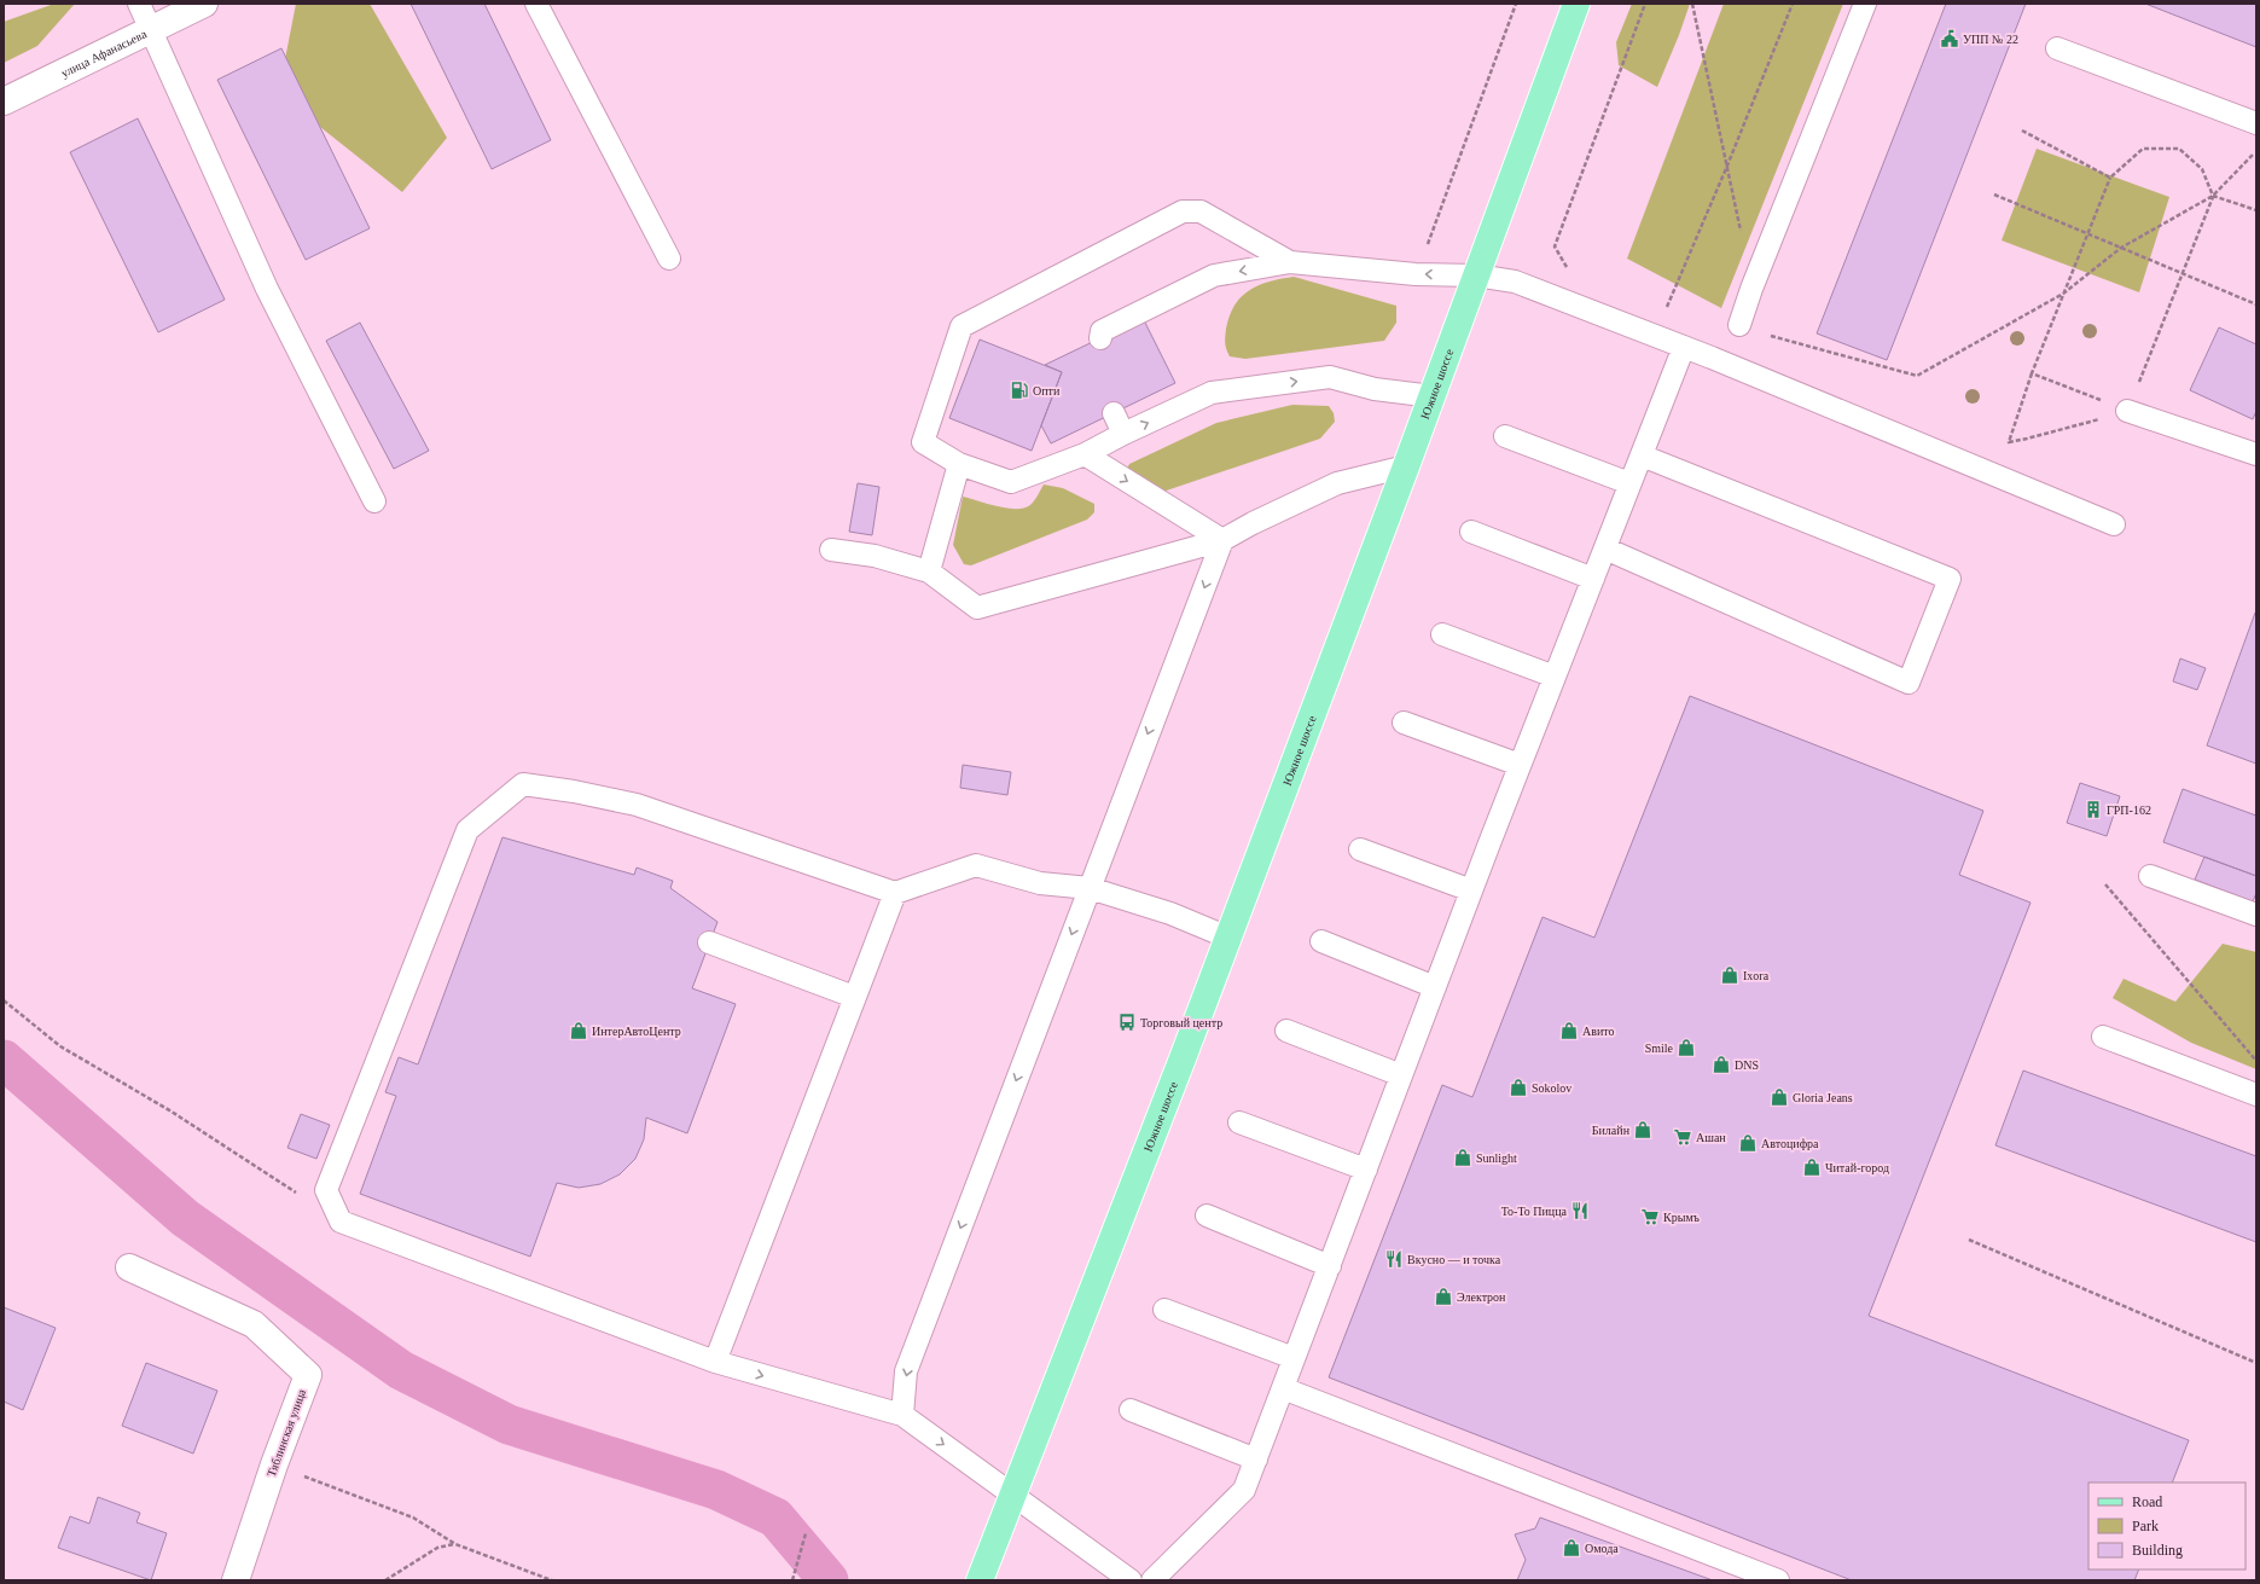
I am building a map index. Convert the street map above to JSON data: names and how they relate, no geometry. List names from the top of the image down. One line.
{"streets":{"main road":["Южное шоссе"],"street":["улица Афанасьева","Тяблинская улица"]},"places":{"public building":["УПП № 22"],"fuel station":["Опти"],"building":["ГРП-162"],"shop":["Ixora","ИнтерАвтоЦентр","Авито","Smile","DNS","Sokolov","Gloria Jeans","Билайн","Автоцифра","Sunlight","Читай-город","Электрон","Омода"],"bus stop":["Торговый центр"],"supermarket":["Ашан","Крымъ"],"restaurant":["То-То Пицца","Вкусно — и точка"]},"legend":["Road","Park","Building"]}
